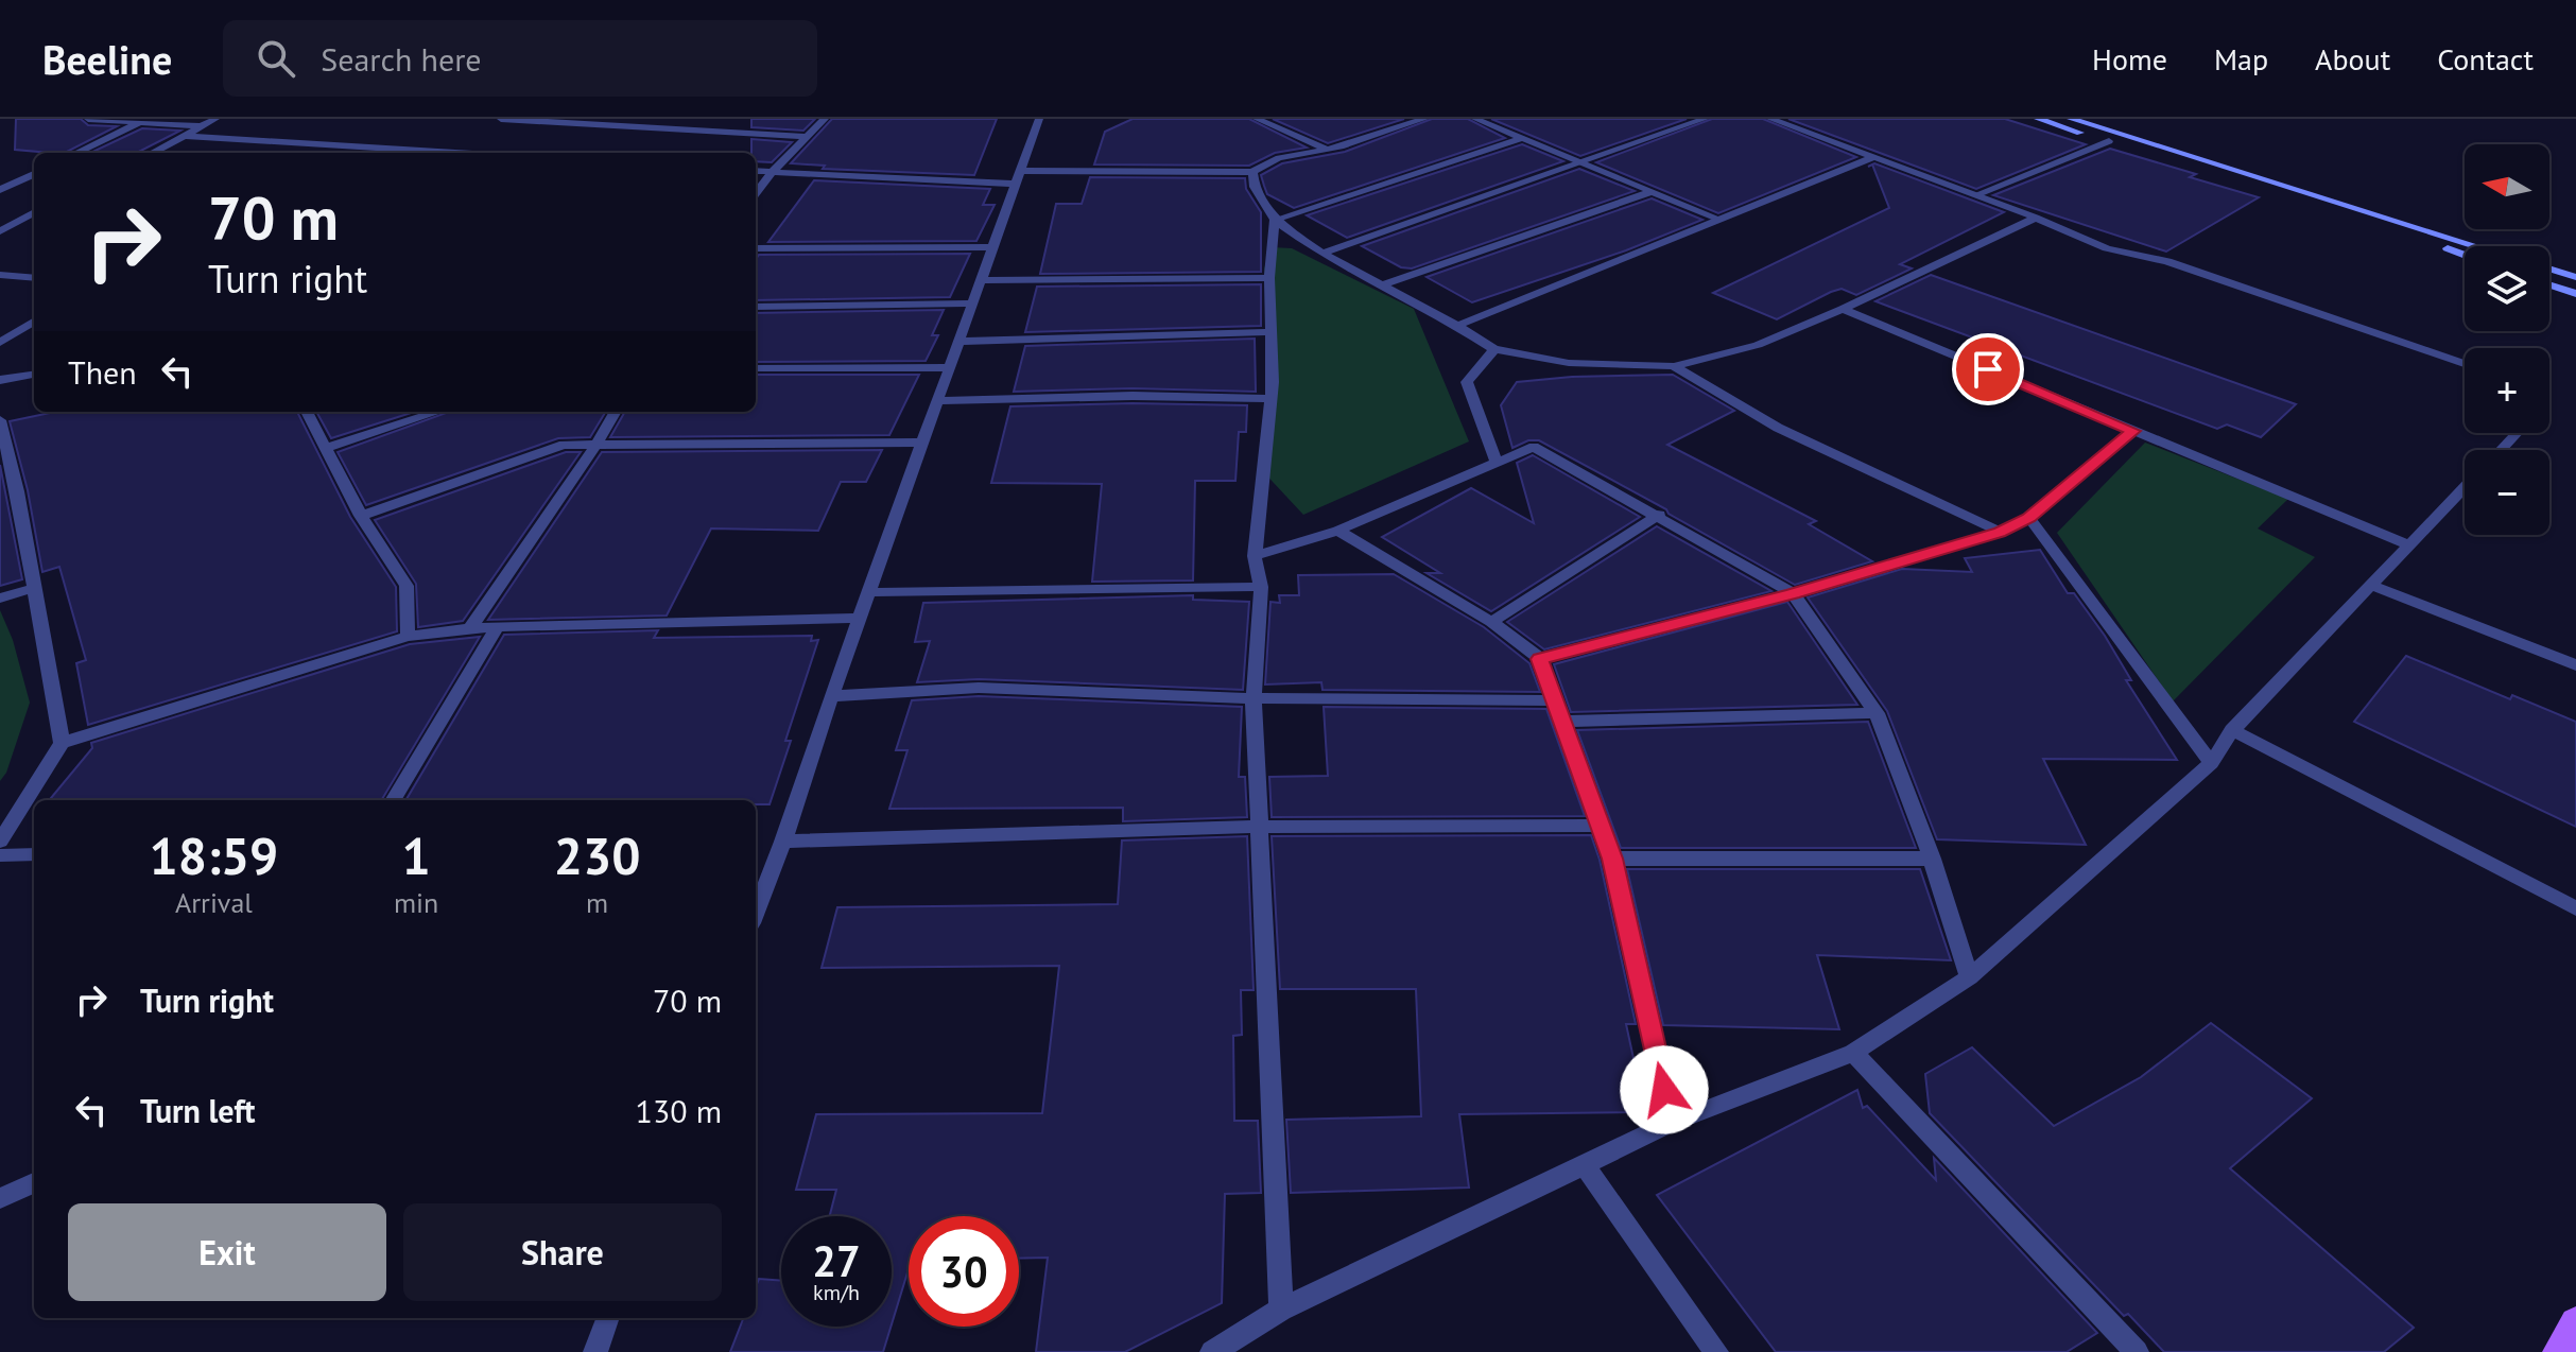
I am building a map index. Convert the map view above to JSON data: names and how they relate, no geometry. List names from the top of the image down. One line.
{"north":"left","page":{"header":"Beeline","search":"Search here","nav":["Home","Map","About","Contact"],"map_buttons":["+","−"],"turn":["70 m","Turn right"],"then":"Then","eta":["18:59","Arrival","1","min","230","m"],"list":[{"name":"Turn right","value":"70 m"},{"name":"Turn left","value":"130 m"}],"buttons":["Exit","Share"],"speed":"27 km/h","limit":"30"}}
